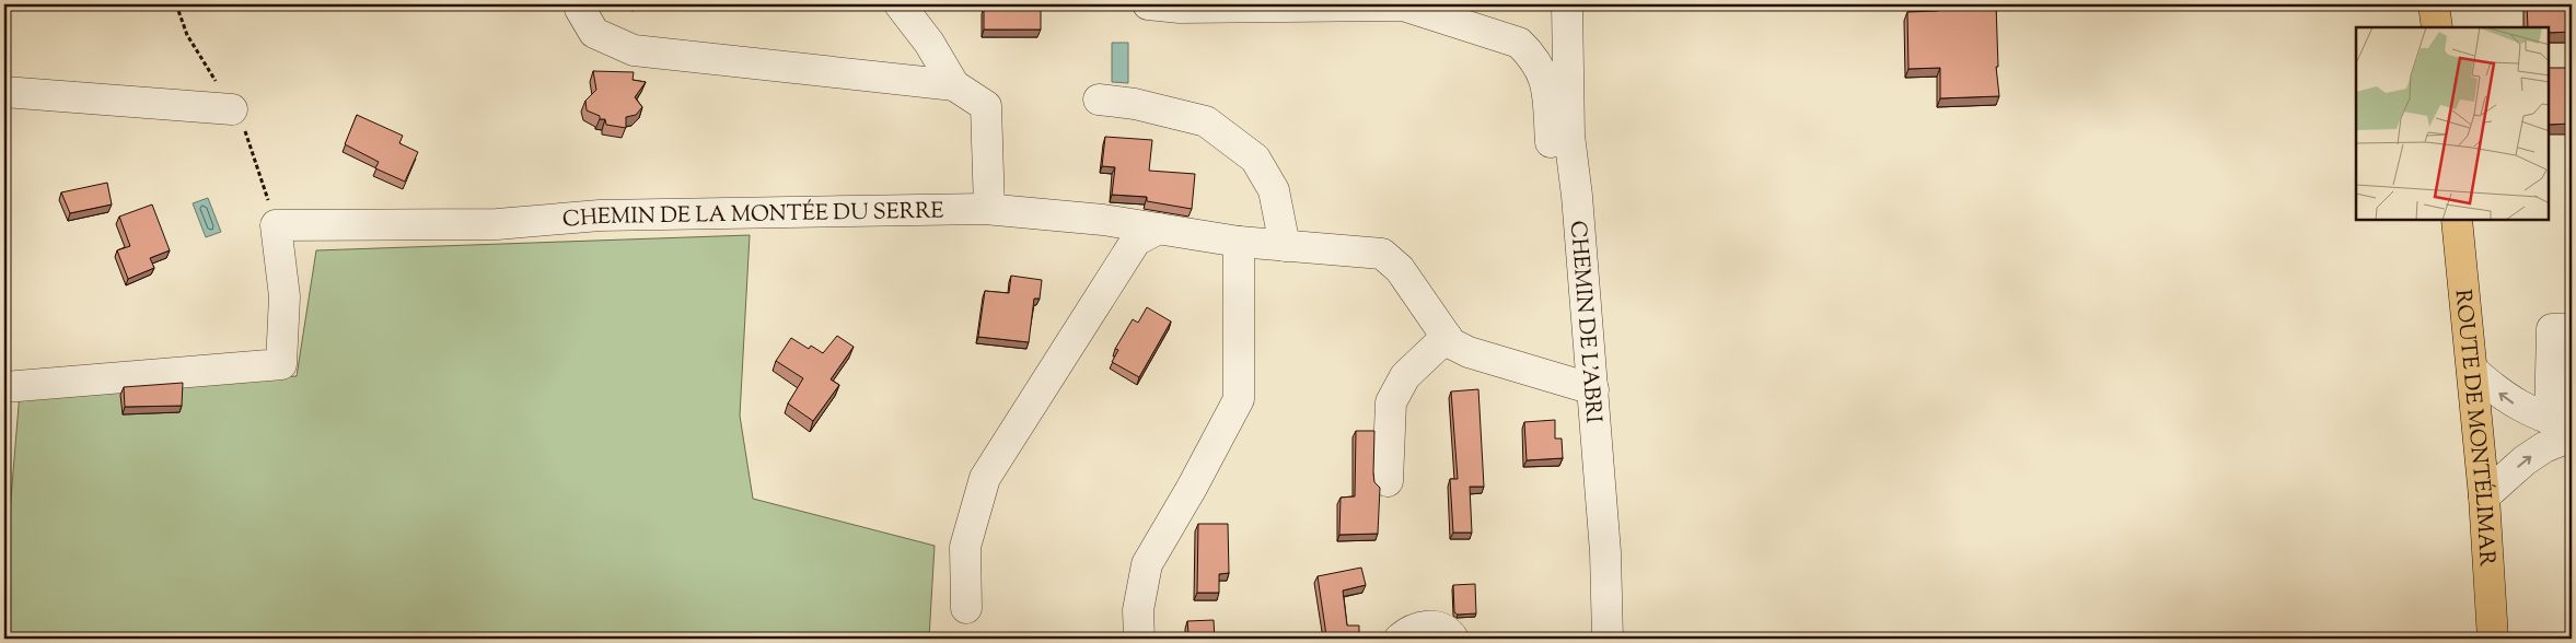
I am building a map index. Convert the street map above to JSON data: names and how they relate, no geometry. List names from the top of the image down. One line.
{"streets":{"main road":["ROUTE DE MONTÉLIMAR"],"street":["CHEMIN DE LA MONTÉE DU SERRE","CHEMIN DE L'ABRI"]},"crossings":[["CHEMIN DE LA MONTÉE DU SERRE","CHEMIN DE L'ABRI"]]}
